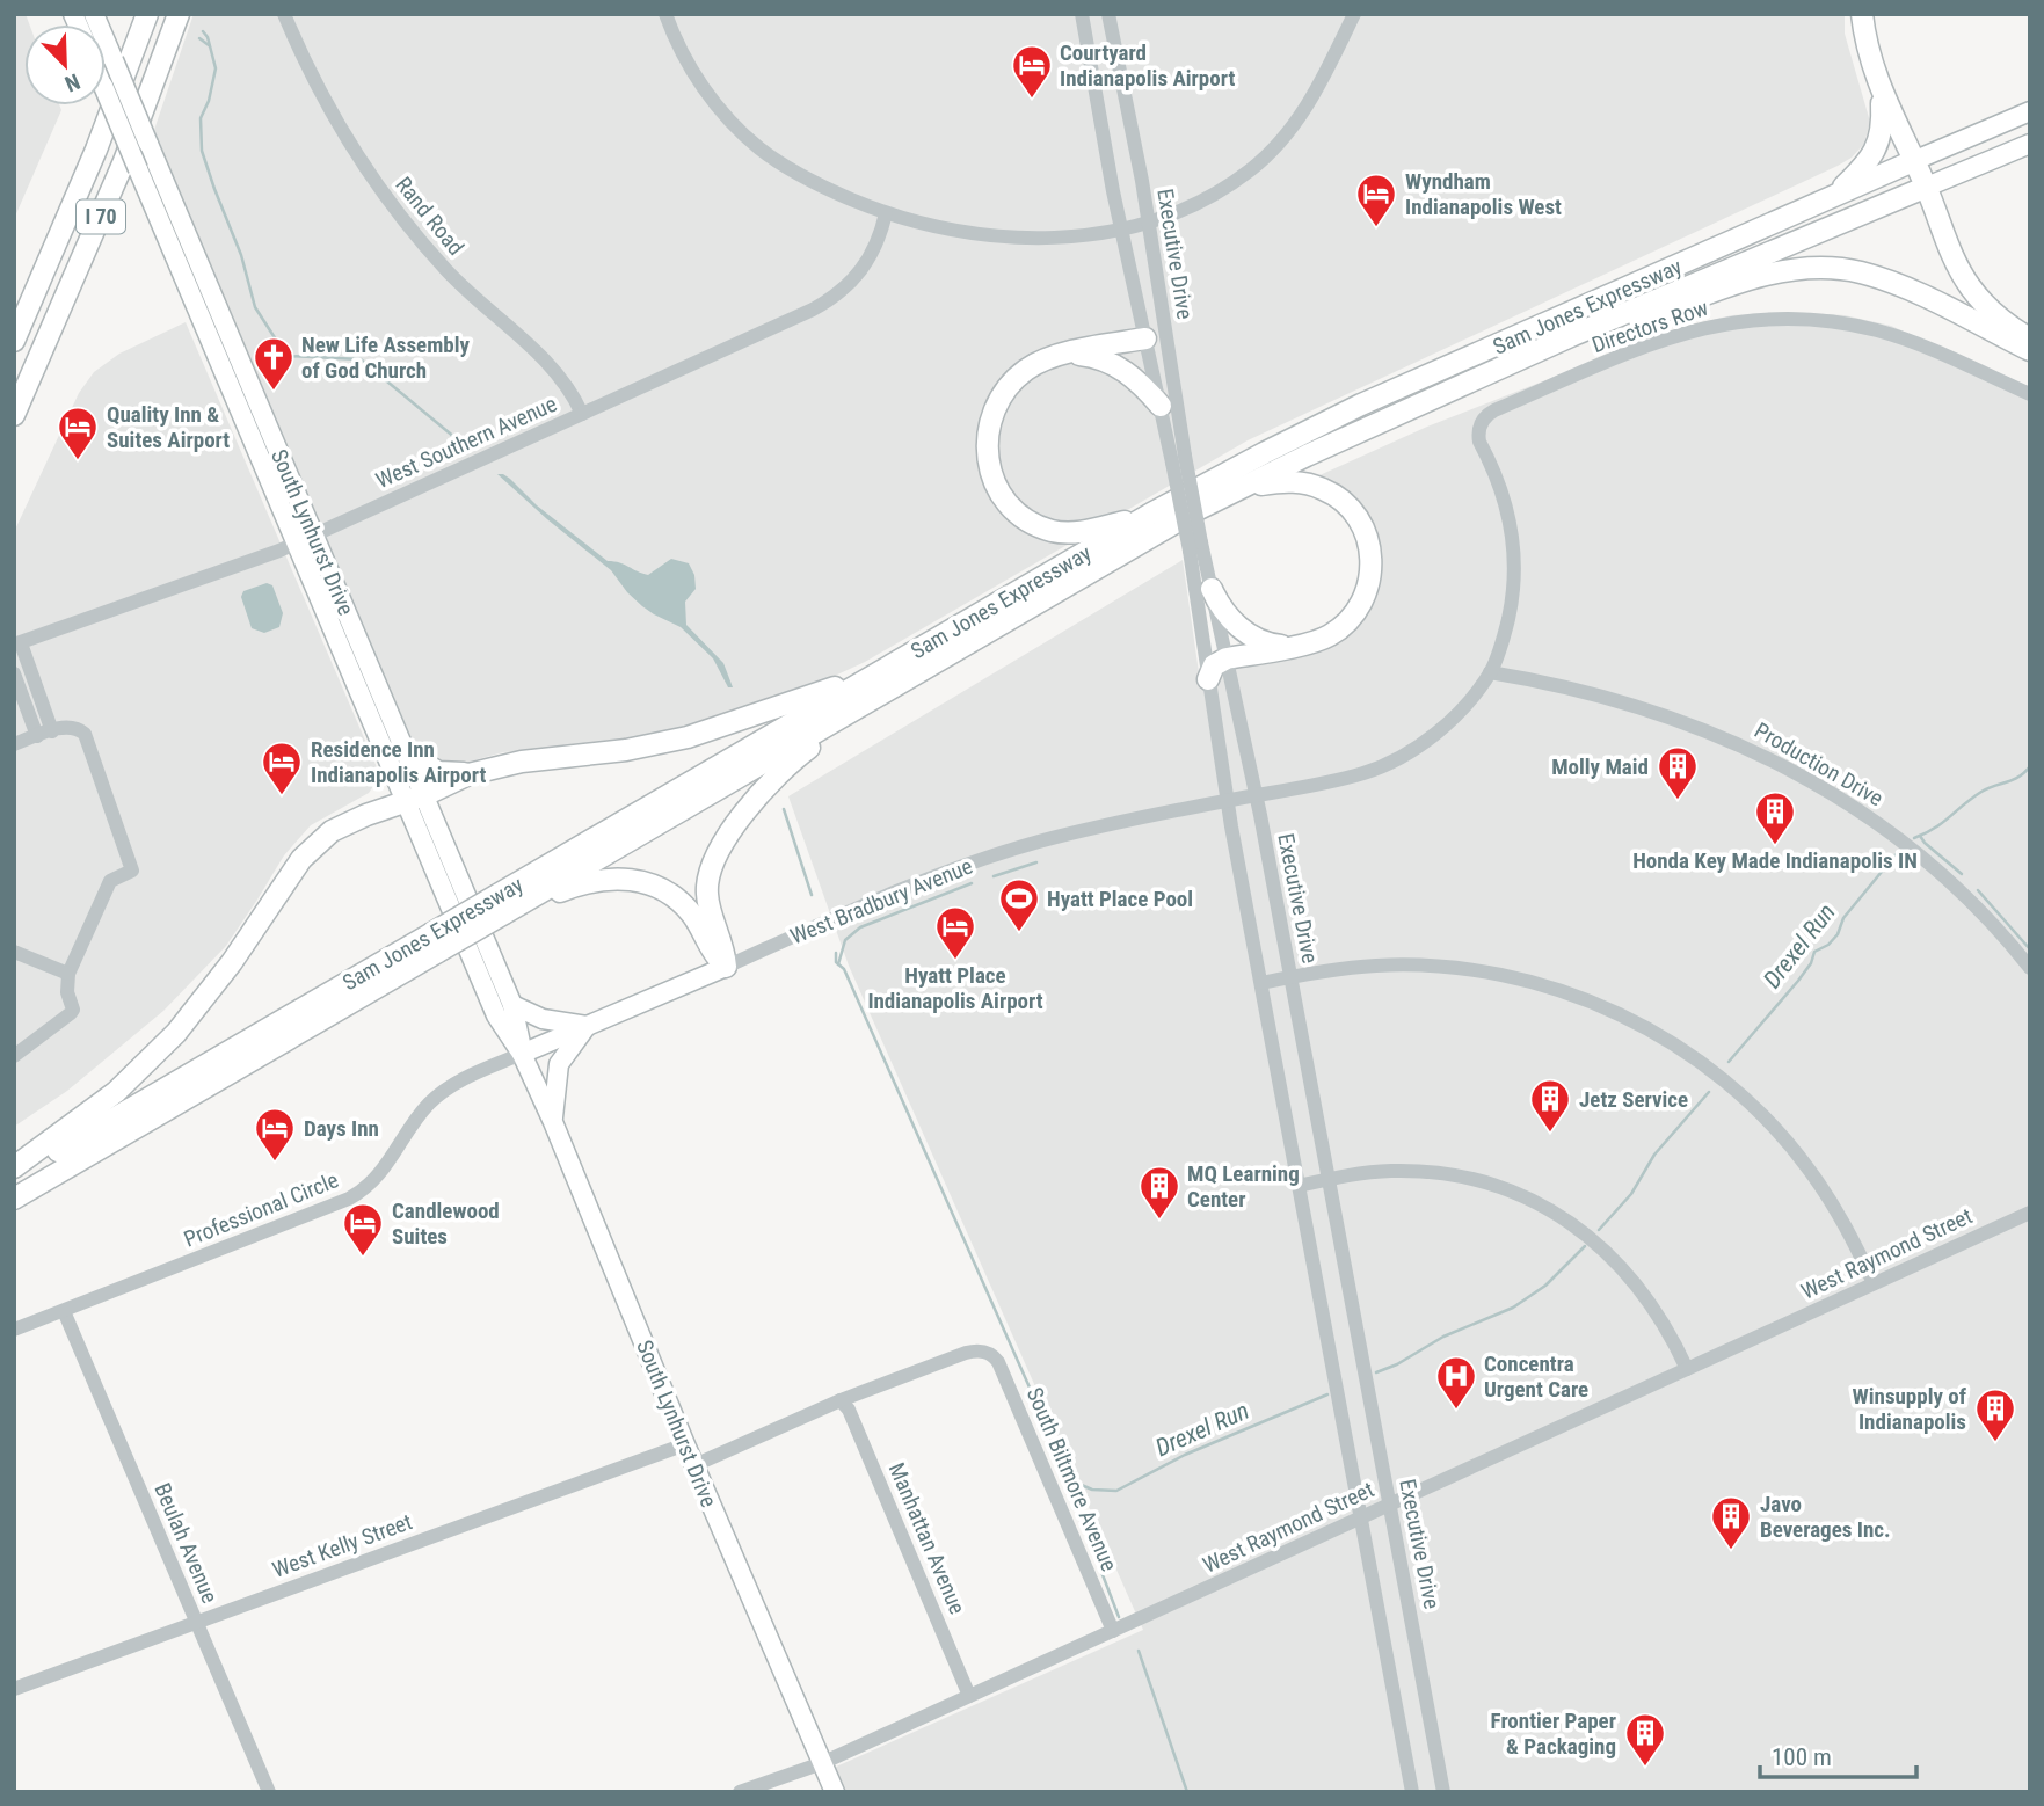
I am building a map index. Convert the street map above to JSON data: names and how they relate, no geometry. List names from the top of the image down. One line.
{"streets":{"highway":["I 70","Sam Jones Expressway"],"main road":["South Lynhurst Drive","West Bradbury Avenue"],"street":["Rand Road","Executive Drive","Directors Row","West Southern Avenue","Production Drive","Professional Circle","West Raymond Street","South Biltmore Avenue","Manhattan Avenue","Beulah Avenue","West Kelly Street"]},"crossings":[["Rand Road","West Southern Avenue"],["Executive Drive","West Bradbury Avenue"],["Executive Drive","West Raymond Street"],["Directors Row","Production Drive"],["West Southern Avenue","South Lynhurst Drive"],["South Lynhurst Drive","West Bradbury Avenue"],["South Lynhurst Drive","Professional Circle"],["South Lynhurst Drive","West Raymond Street"],["South Lynhurst Drive","West Kelly Street"],["West Bradbury Avenue","Professional Circle"],["Professional Circle","Beulah Avenue"],["West Raymond Street","South Biltmore Avenue"],["West Raymond Street","Manhattan Avenue"],["South Biltmore Avenue","Manhattan Avenue"],["Beulah Avenue","West Kelly Street"]],"water":["Drexel Run"],"places":{"hotel":["Courtyard Indianapolis Airport","Wyndham Indianapolis West","Quality Inn & Suites Airport","Residence Inn Indianapolis Airport","Hyatt Place Indianapolis Airport","Days Inn","Candlewood Suites"],"church":["New Life Assembly of God Church"],"building":["Molly Maid","Honda Key Made Indianapolis IN","Jetz Service","MQ Learning Center","Winsupply of Indianapolis","Javo Beverages Inc.","Frontier Paper & Packaging"],"sports":["Hyatt Place Pool"],"hospital":["Concentra Urgent Care"]},"scale_bar":"100 m","north":"bottom right"}
